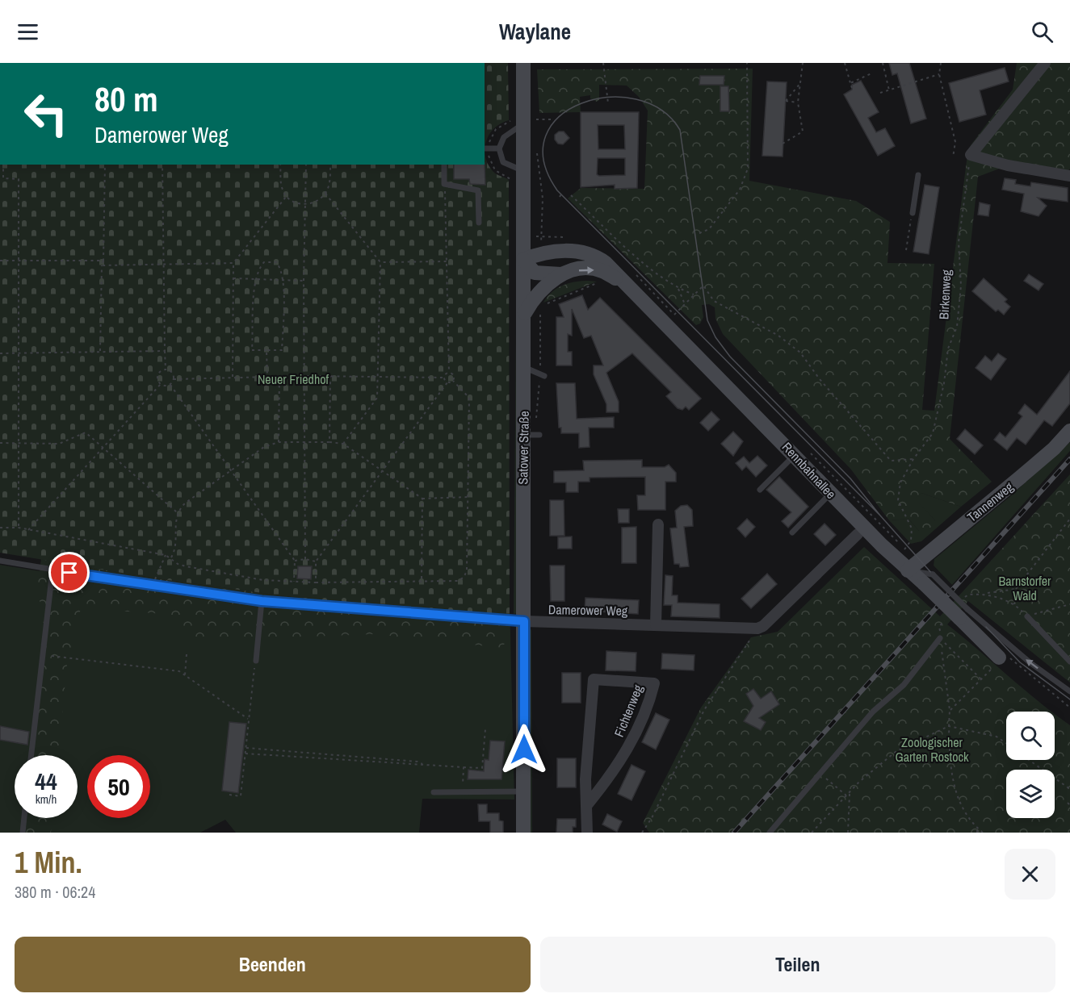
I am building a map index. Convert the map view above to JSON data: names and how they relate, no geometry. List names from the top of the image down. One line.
{"streets":{"main road":["Satower Straße","Rennbahnallee","Tannenweg"],"street":["Damerower Weg","Fichtenweg"],"path":["Birkenweg"]},"crossings":[["Satower Straße","Rennbahnallee"],["Satower Straße","Damerower Weg"],["Rennbahnallee","Tannenweg"]],"parks":["Neuer Friedhof","Barnstorfer Wald","Zoologischer Garten Rostock"],"page":{"header":"Waylane","turn":["80 m","Damerower Weg"],"speed":"44 km/h","limit":"50","heading":["1 Min.","380 m · 06:24"],"buttons":["Beenden","Teilen"]}}
